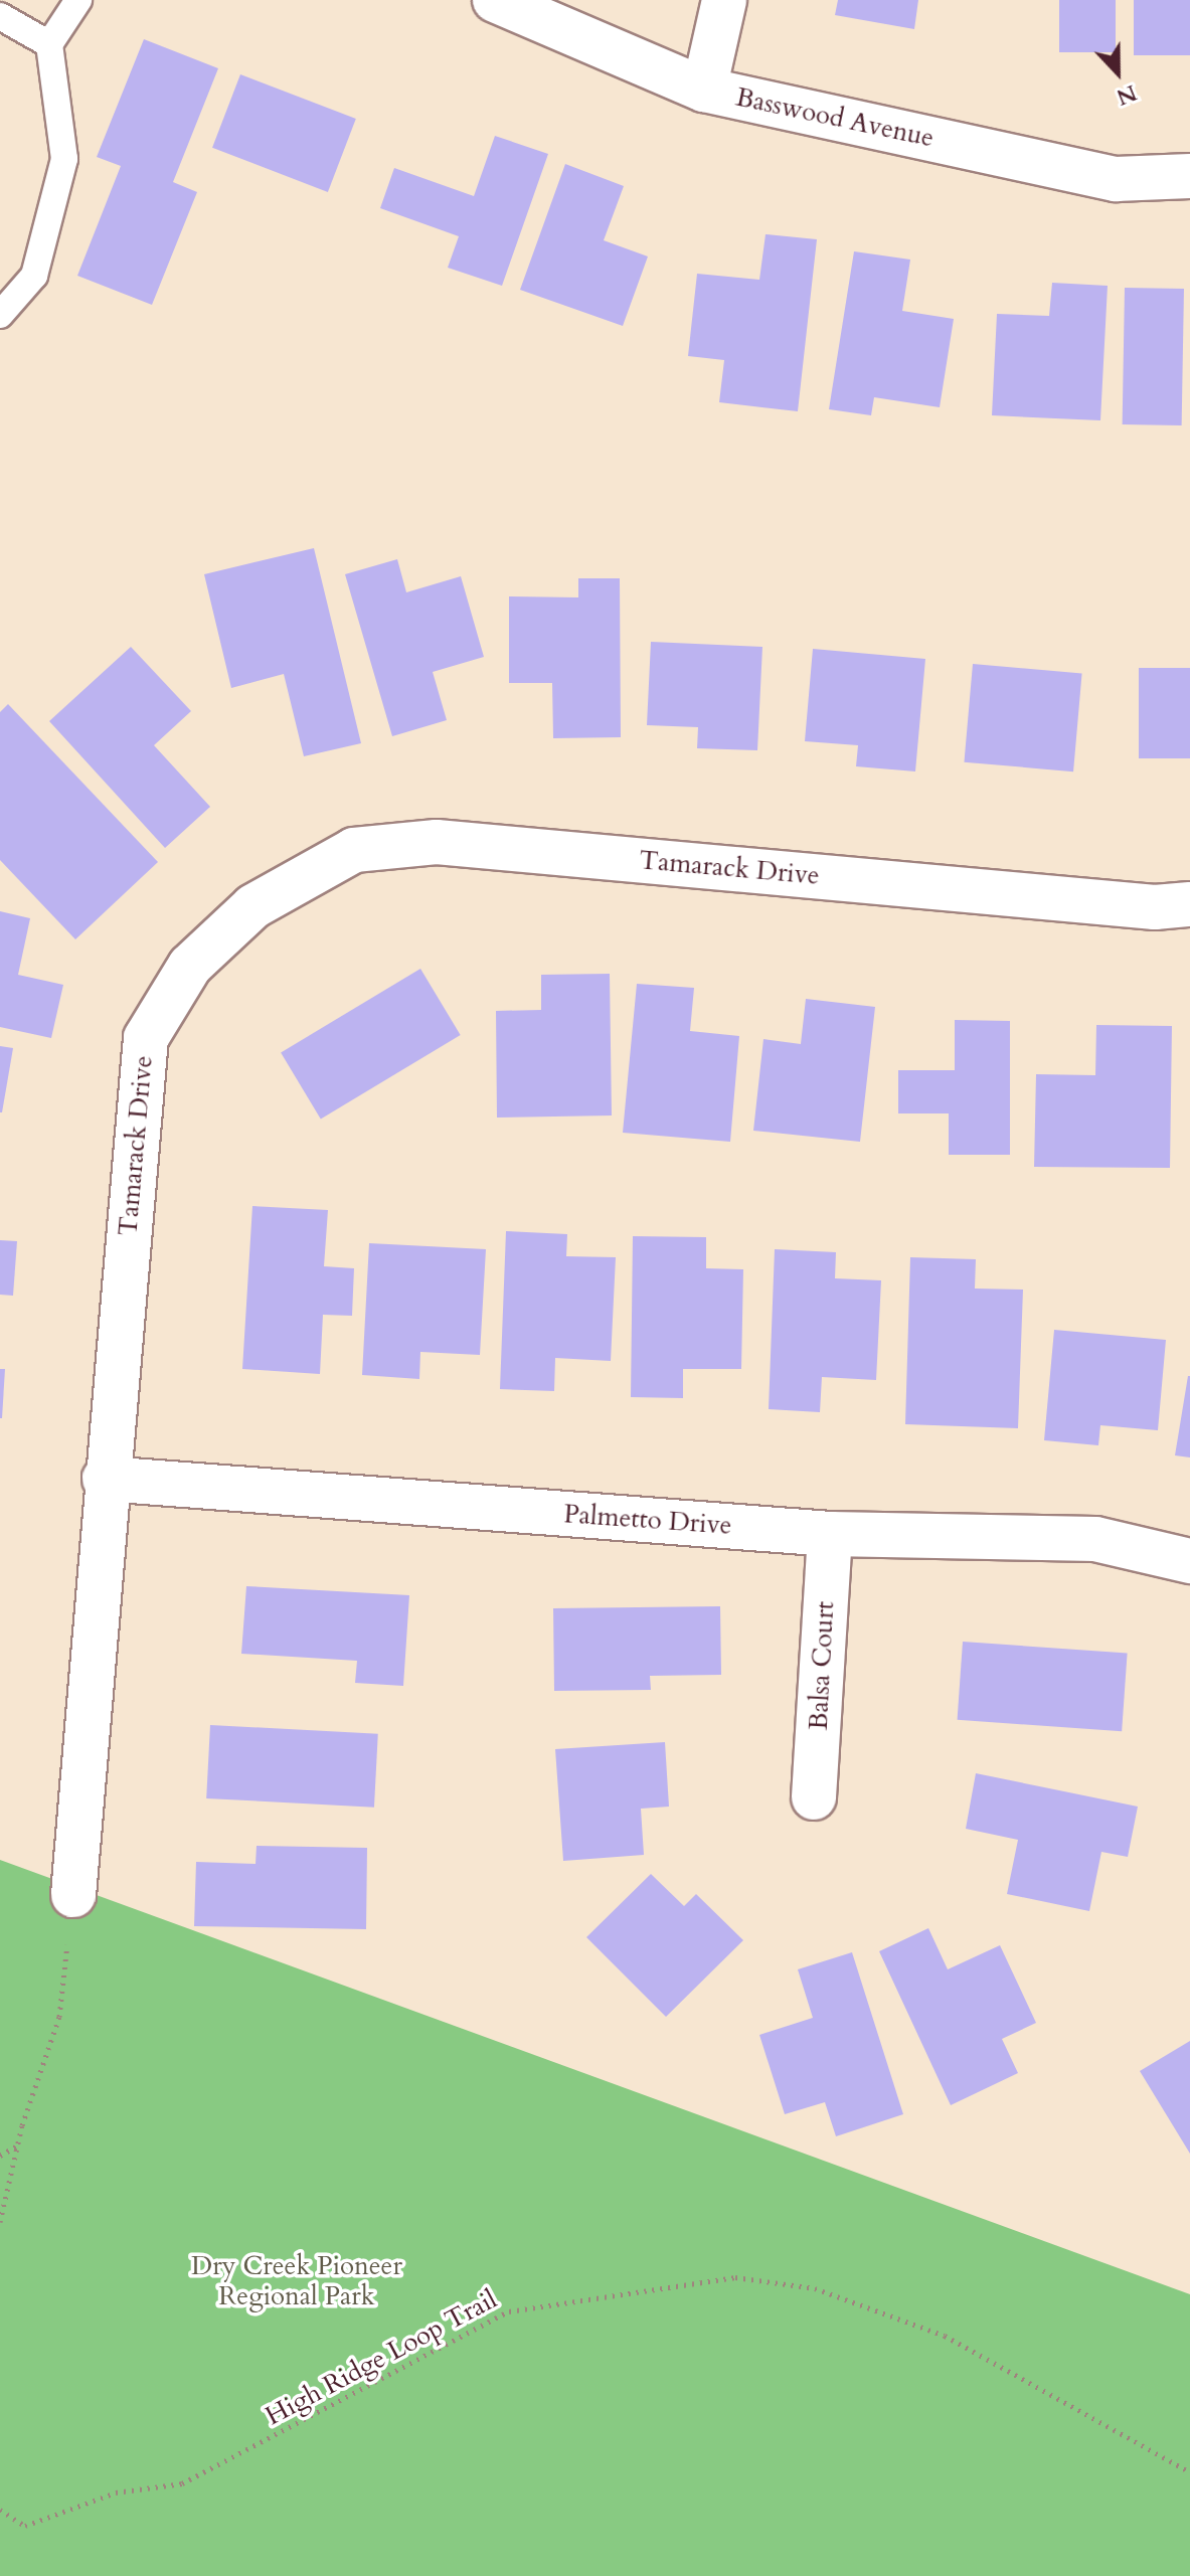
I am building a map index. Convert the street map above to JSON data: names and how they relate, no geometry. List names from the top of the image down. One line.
{"streets":{"street":["Basswood Avenue","Tamarack Drive","Palmetto Drive","Balsa Court"],"path":["High Ridge Loop Trail"]},"crossings":[["Tamarack Drive","Palmetto Drive"],["Palmetto Drive","Balsa Court"]],"parks":["Dry Creek Pioneer Regional Park"],"north":"bottom"}
